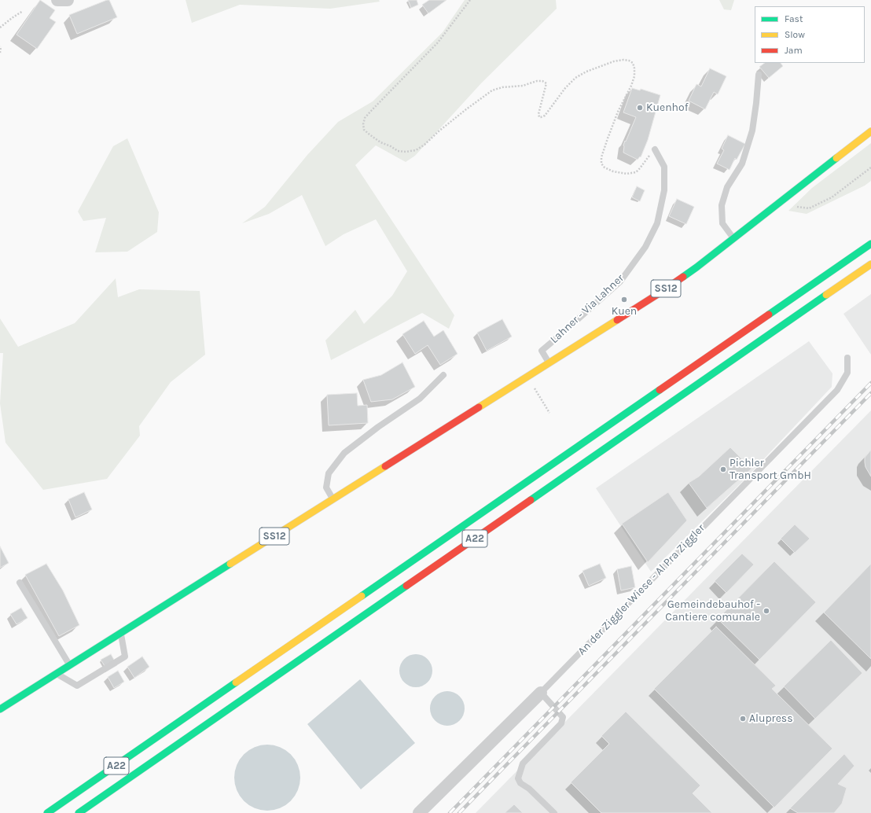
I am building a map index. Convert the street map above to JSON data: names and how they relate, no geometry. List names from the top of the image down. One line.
{"streets":{"main road":["SS12","A22"],"street":["An der Ziggler Wiese - Al Pra Ziggler"],"lane":["Lahner - Via Lahner"]},"crossings":[["SS12","Lahner - Via Lahner"]],"places":["Kuenhof","Kuen","Pichler Transport GmbH","Gemeindebauhof - Cantiere comunale","Alupress"],"legend":["Fast","Slow","Jam"]}
